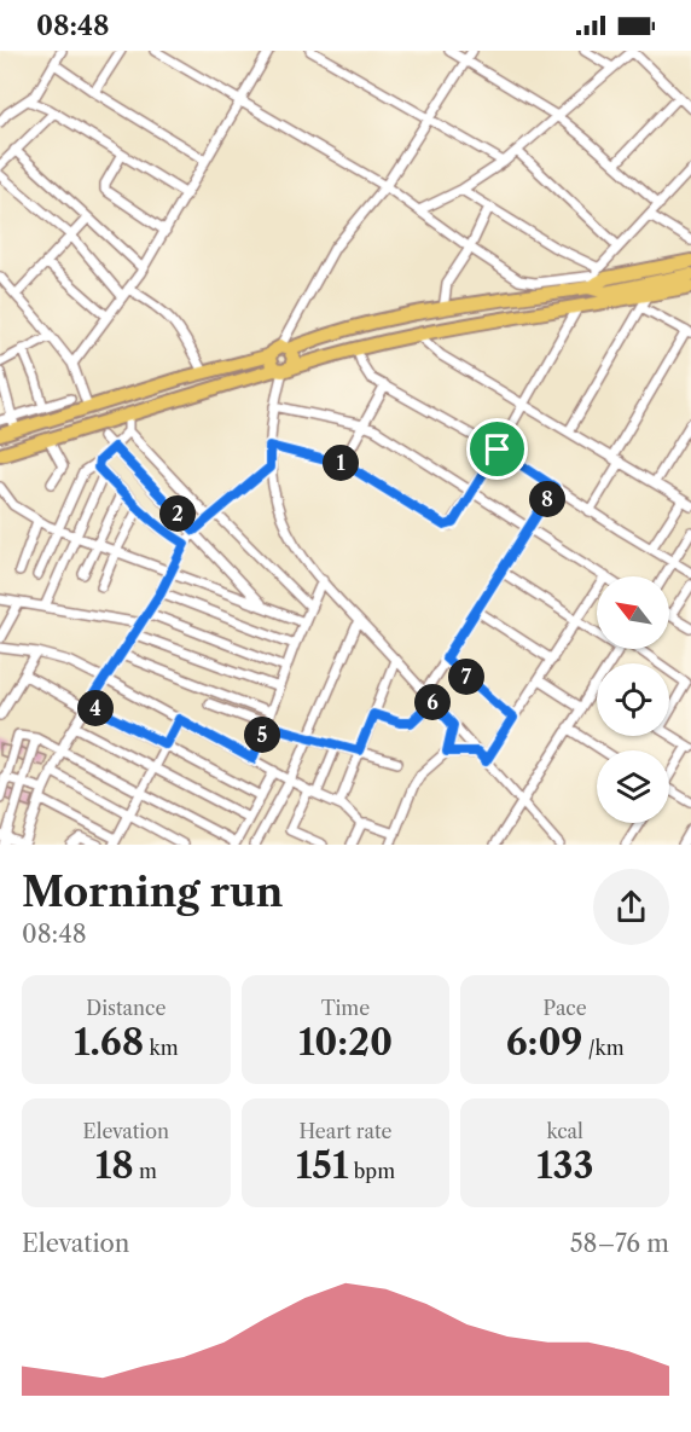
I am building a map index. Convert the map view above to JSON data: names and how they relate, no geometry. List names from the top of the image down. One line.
{"north":"top left","page":{"status":"08:48","pins":["1","8","2","7","6","4","5"],"heading":["Morning run","08:48"],"stats":[["Distance","1.68 km"],["Time","10:20"],["Pace","6:09 /km"],["Elevation","18 m"],["Heart rate","151 bpm"],["kcal","133"]],"chart":["Elevation","58–76 m"]}}
